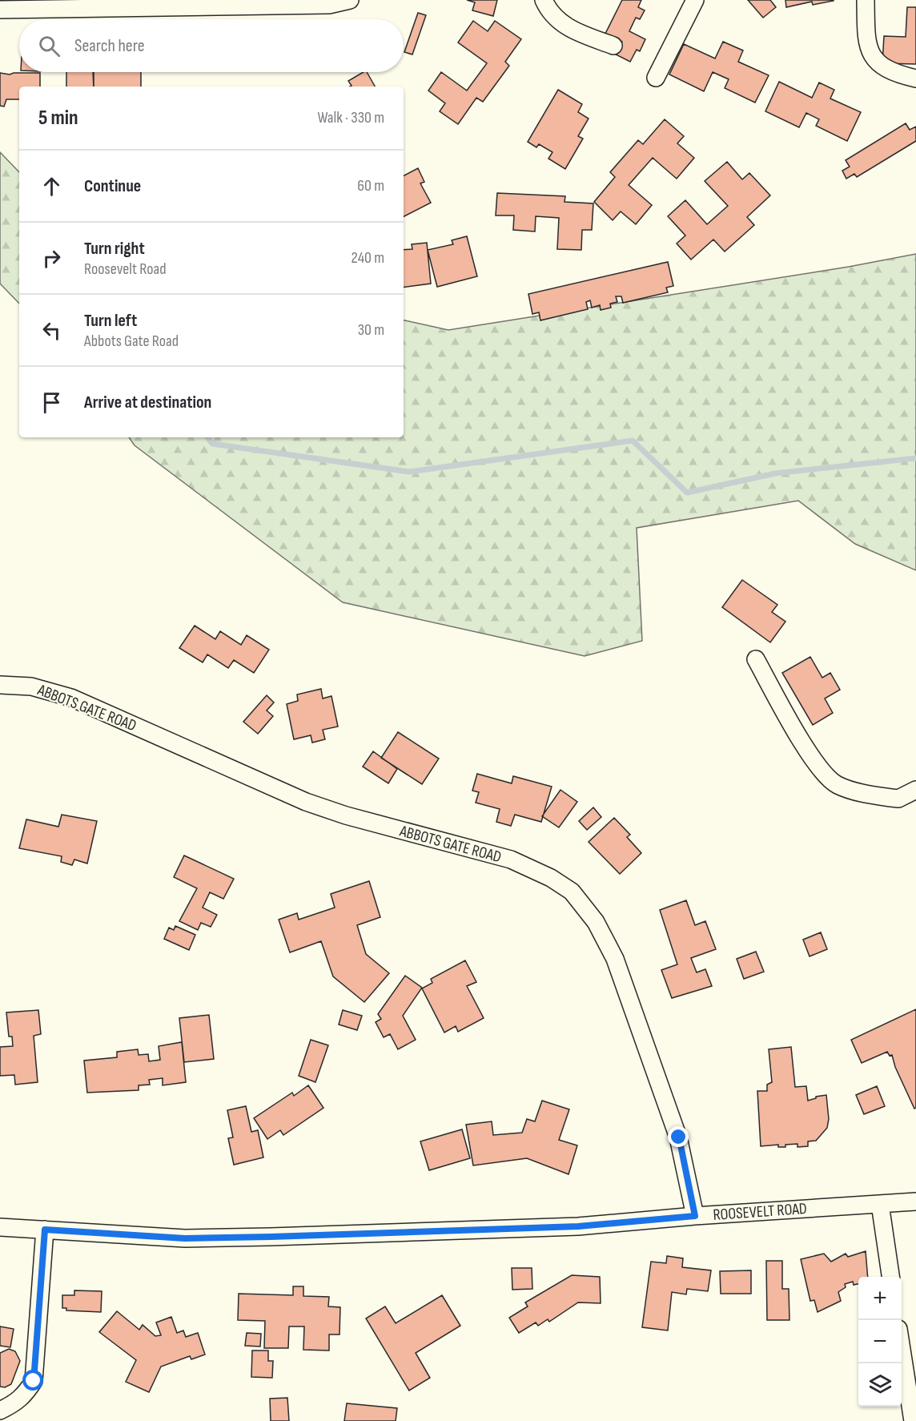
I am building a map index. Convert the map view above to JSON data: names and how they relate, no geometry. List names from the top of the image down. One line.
{"streets":{"street":["ABBOTS GATE ROAD","ROOSEVELT ROAD"]},"crossings":[["ABBOTS GATE ROAD","ROOSEVELT ROAD"]],"page":{"search":"Search here","heading":["5 min","Walk · 330 m"],"list":[["Continue","60 m"],["Turn right","Roosevelt Road","240 m"],["Turn left","Abbots Gate Road","30 m"],"Arrive at destination"],"map_buttons":["+","−"]}}
